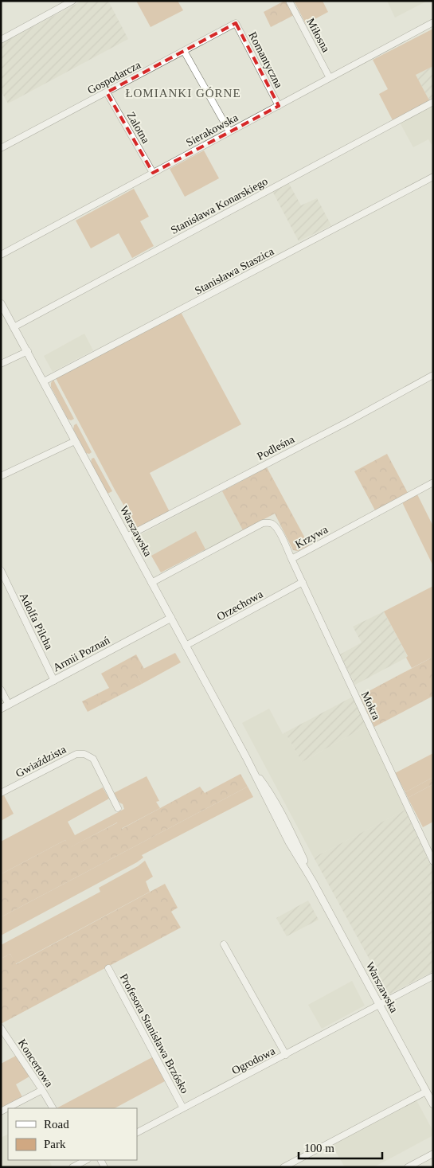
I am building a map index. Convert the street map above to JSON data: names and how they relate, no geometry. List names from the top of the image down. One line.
{"streets":{"street":["Miłosna","Romantyczna","Gospodarcza","Zalotna","Sierakowska","Stanisława Konarskiego","Stanisława Staszica","Podleśna","Warszawska","Krzywa","Orzechowa","Adolfa Pilcha","Armii Poznań","Mokra","Gwiaździsta","Profesora Stanisława Brzósko","Ogrodowa","Koncertowa"]},"crossings":[["Miłosna","Sierakowska"],["Romantyczna","Gospodarcza"],["Romantyczna","Sierakowska"],["Gospodarcza","Zalotna"],["Zalotna","Sierakowska"],["Stanisława Konarskiego","Warszawska"],["Stanisława Staszica","Warszawska"],["Podleśna","Warszawska"],["Warszawska","Krzywa"],["Warszawska","Orzechowa"],["Warszawska","Armii Poznań"],["Warszawska","Ogrodowa"],["Krzywa","Mokra"],["Orzechowa","Mokra"],["Adolfa Pilcha","Armii Poznań"],["Profesora Stanisława Brzósko","Ogrodowa"]],"districts":["ŁOMIANKI GÓRNE"],"legend":["Road","Park"],"scale_bar":"100 m"}
